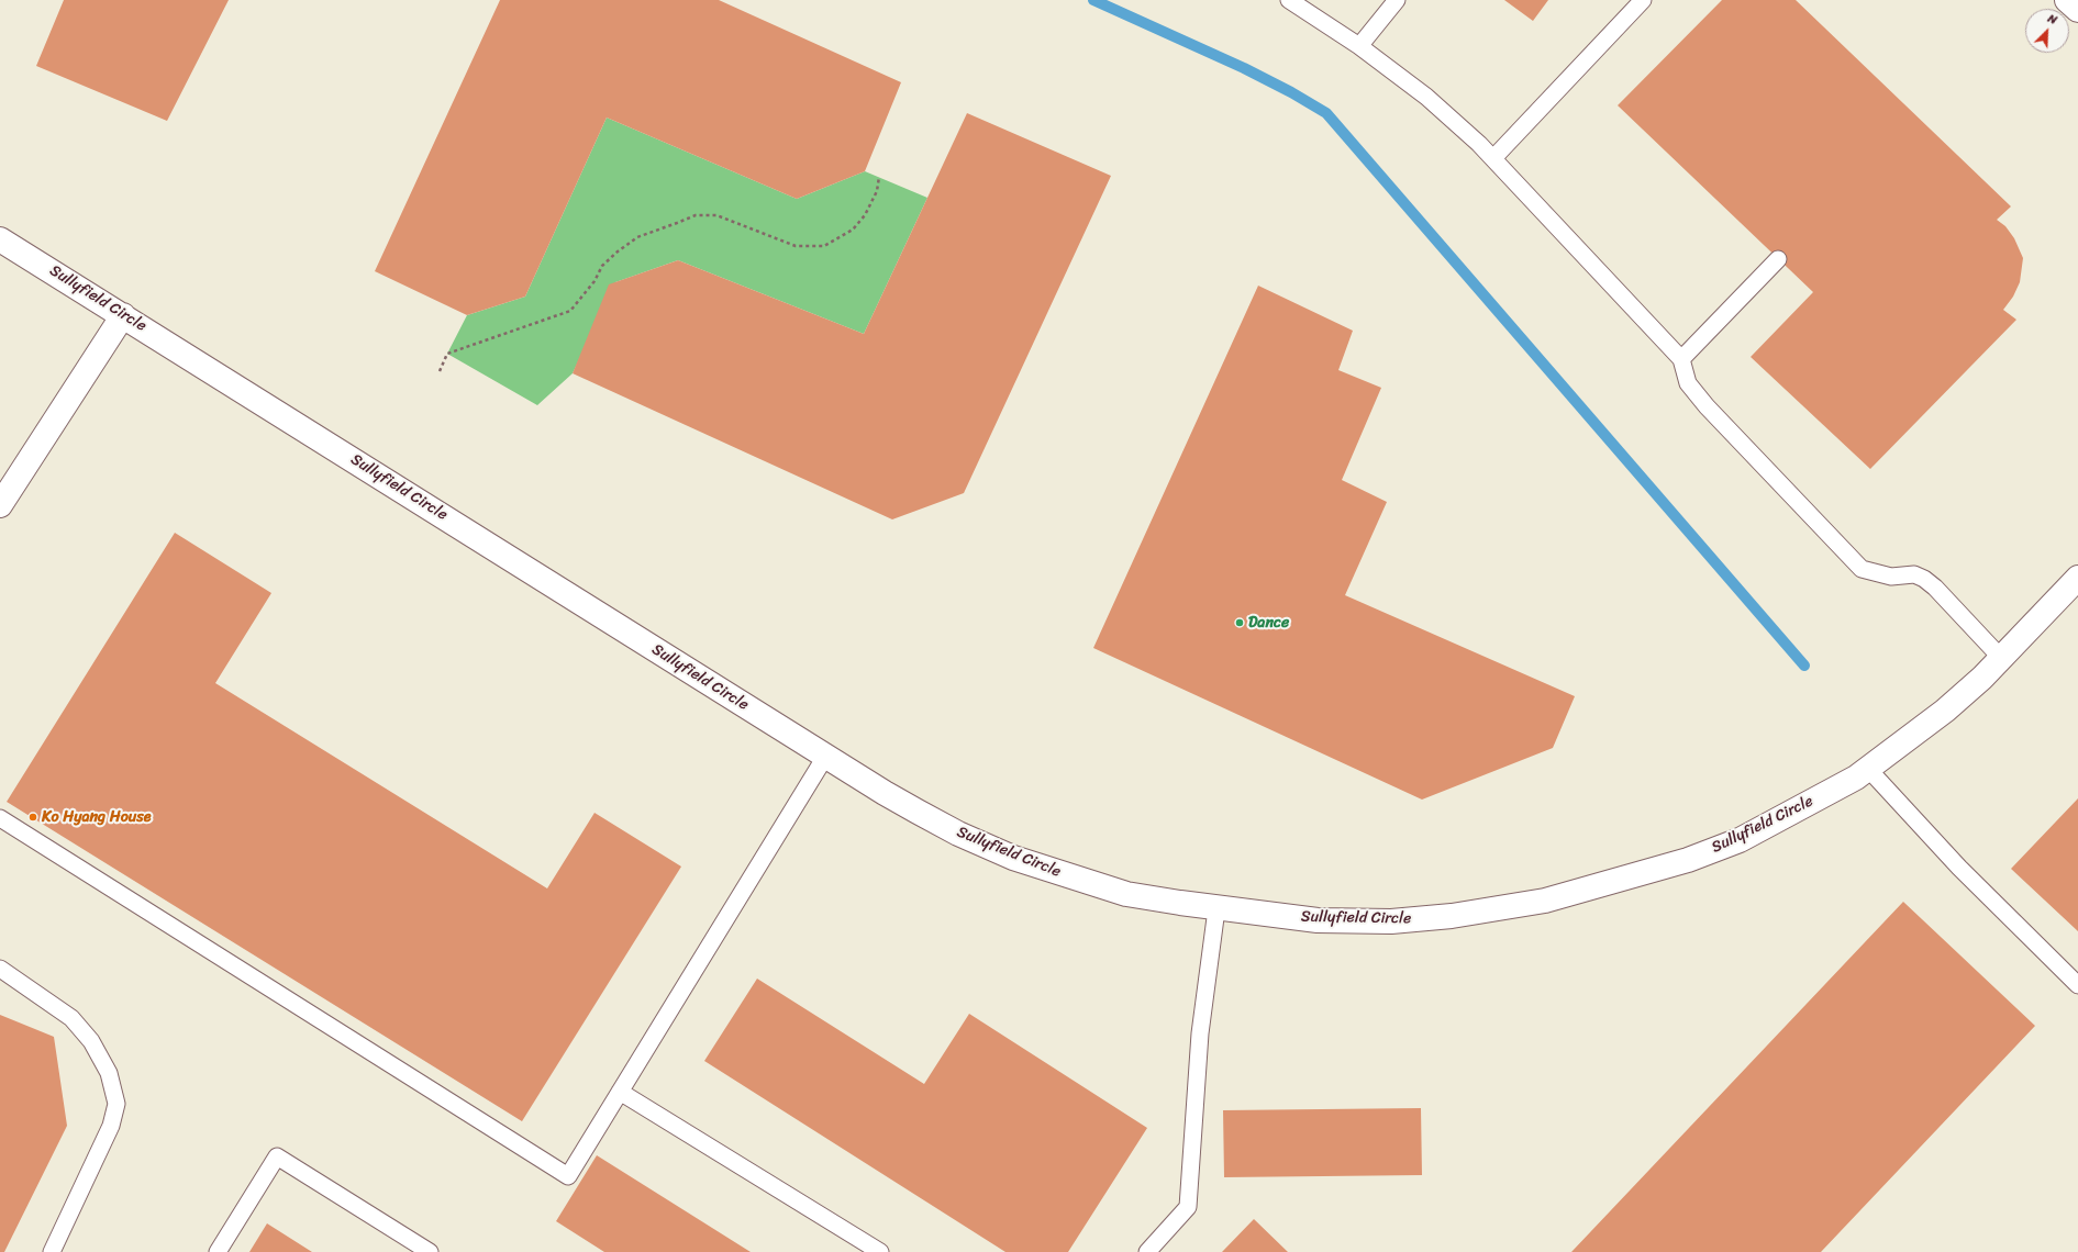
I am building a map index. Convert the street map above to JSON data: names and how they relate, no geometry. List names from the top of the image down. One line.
{"streets":{"street":["Sullyfield Circle"]},"places":["Dance","Ko Hyang House"],"north":"top right"}
